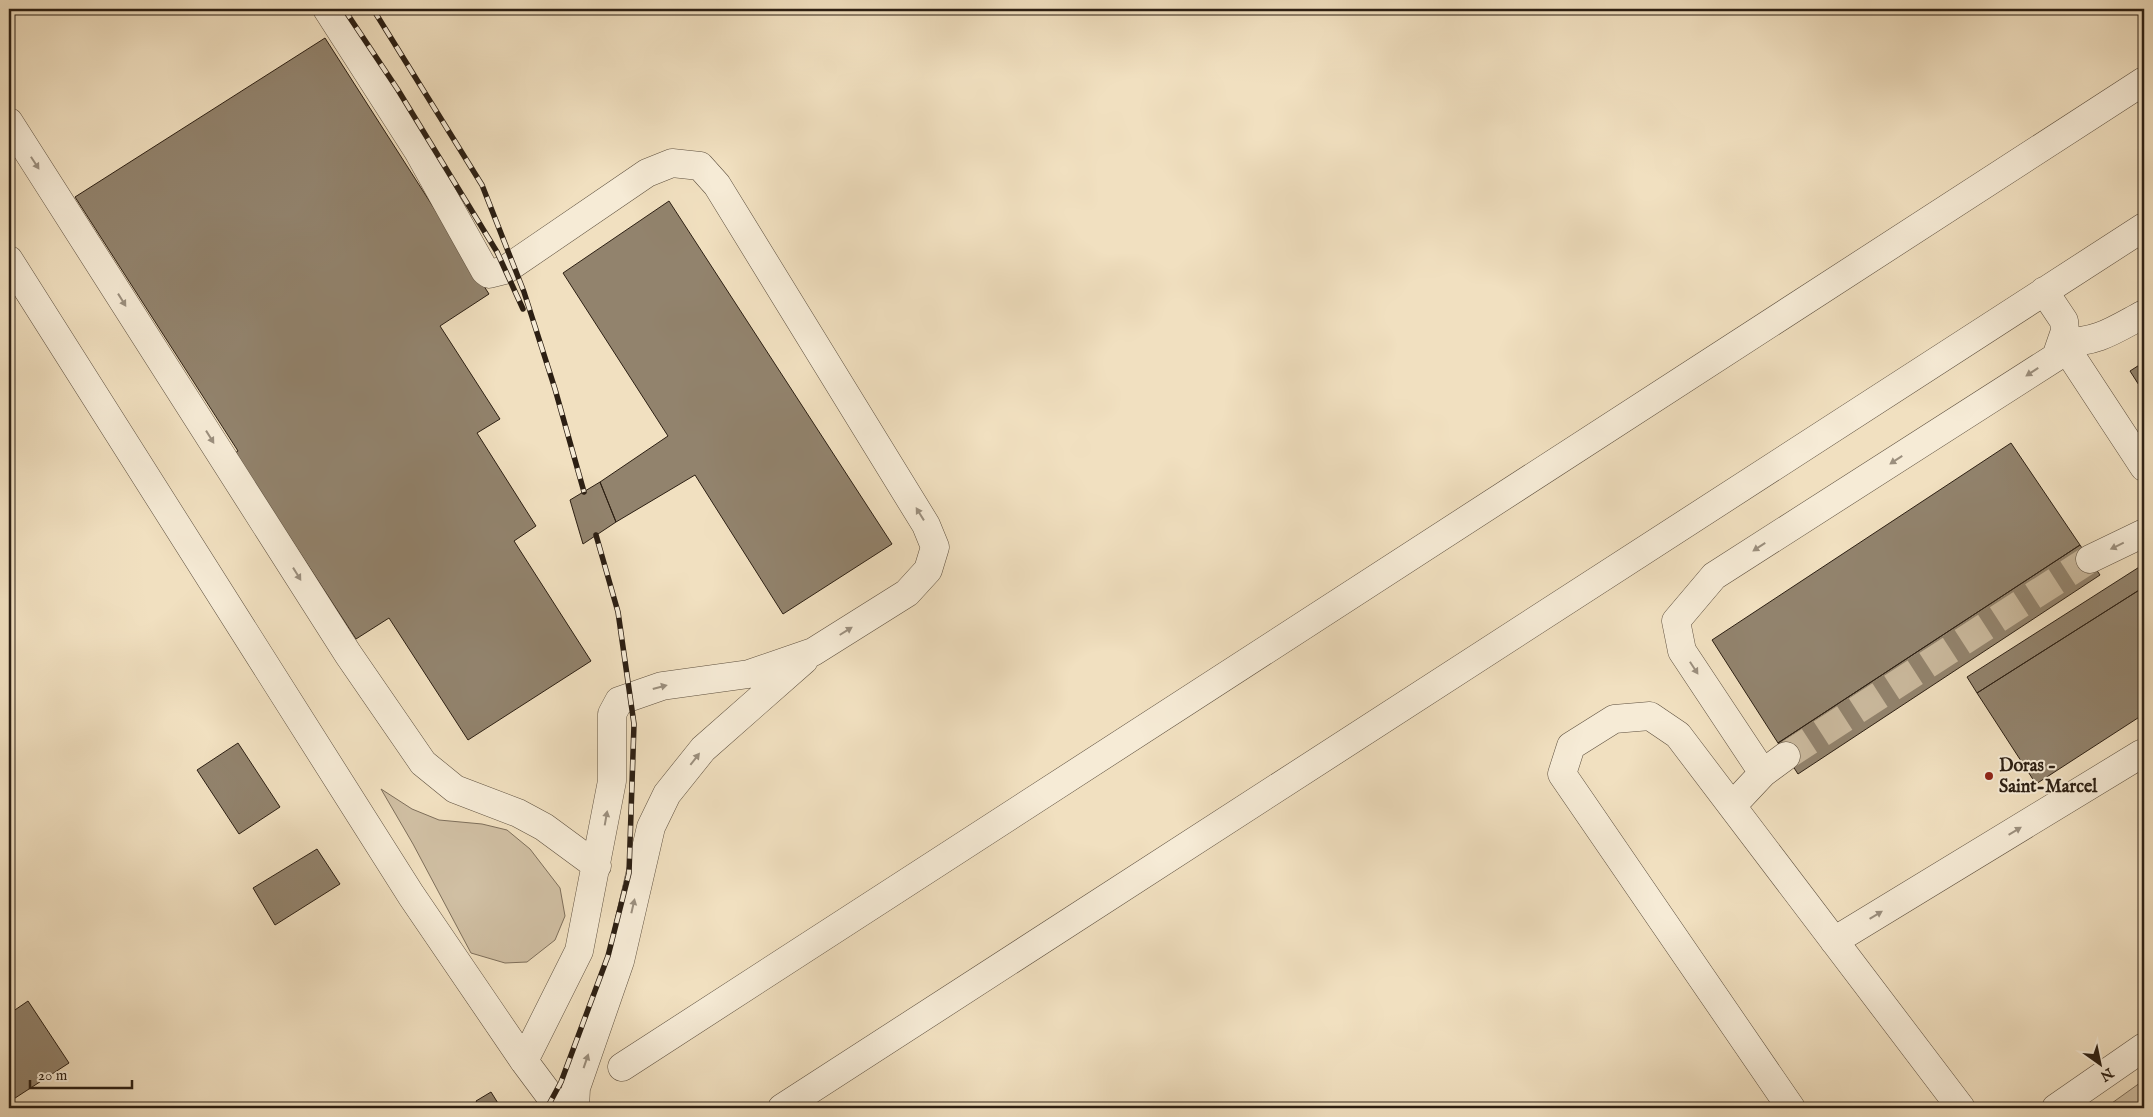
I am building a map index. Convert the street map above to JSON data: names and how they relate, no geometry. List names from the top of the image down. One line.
{"places":["Doras - Saint-Marcel"],"scale_bar":"20 m","north":"bottom right"}
